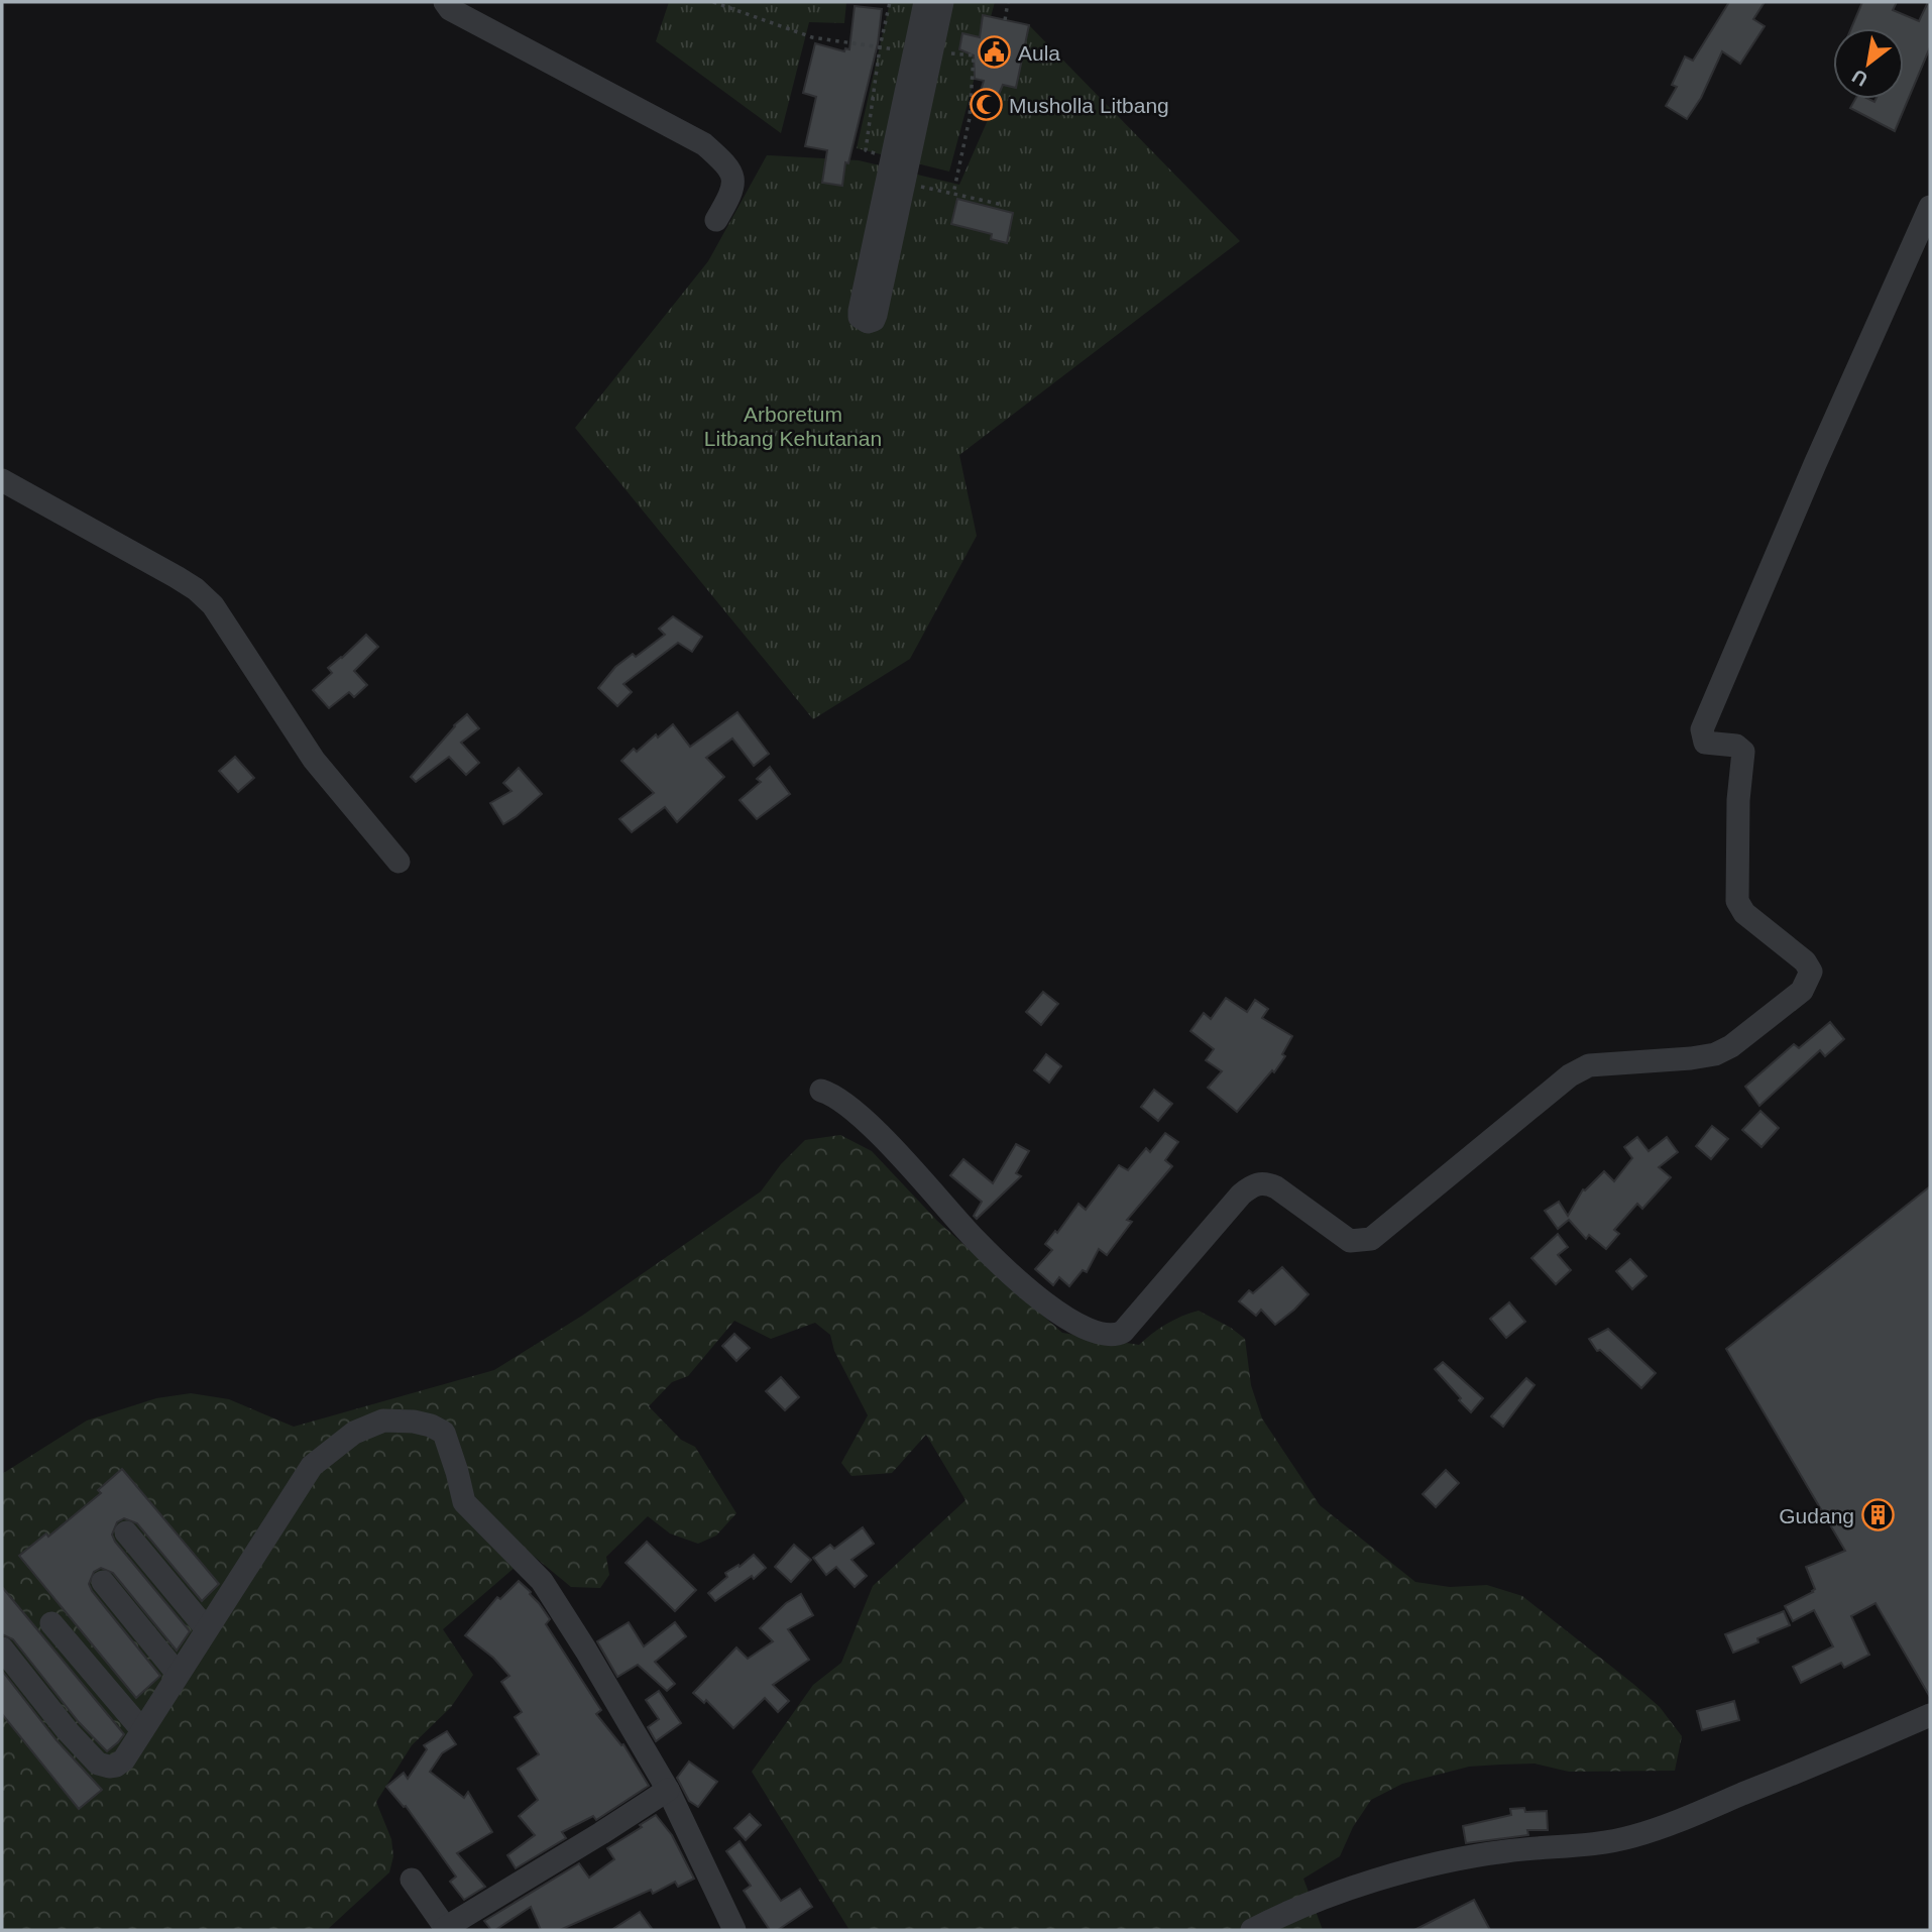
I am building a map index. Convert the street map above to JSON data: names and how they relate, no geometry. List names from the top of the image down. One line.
{"parks":["Arboretum Litbang Kehutanan"],"places":{"public building":["Aula"],"mosque":["Musholla Litbang"],"building":["Gudang"]},"north":"bottom left"}
